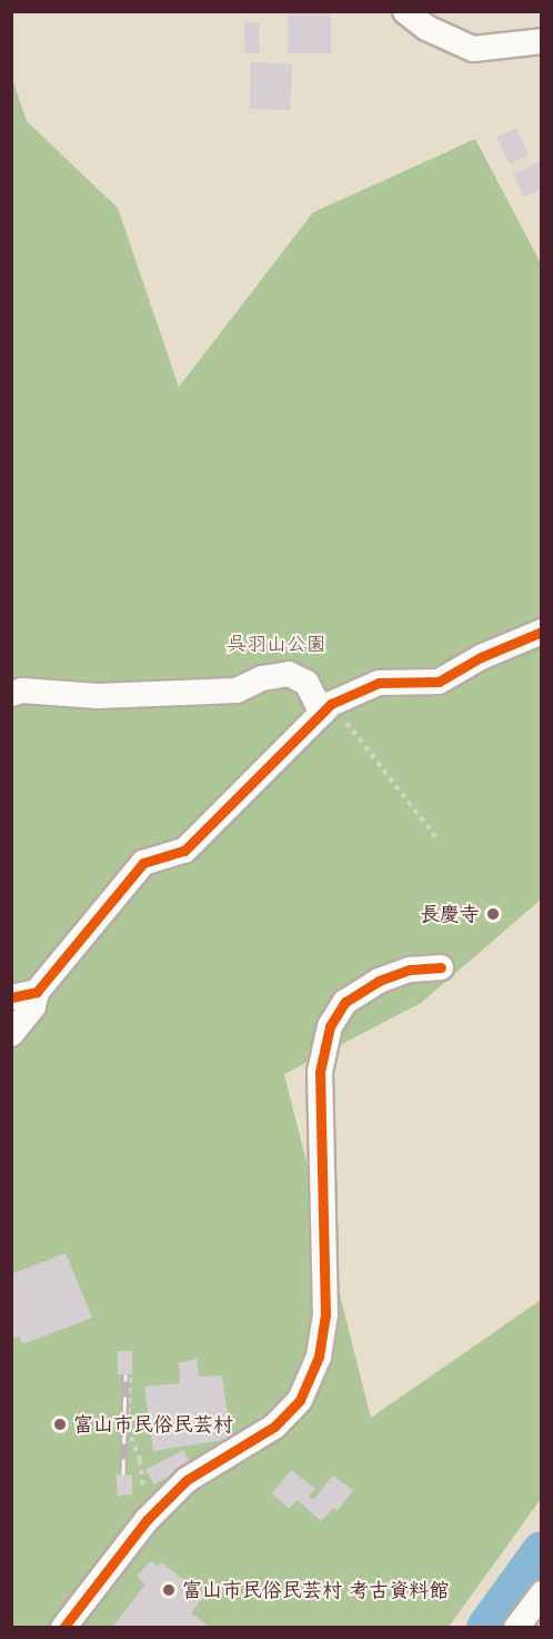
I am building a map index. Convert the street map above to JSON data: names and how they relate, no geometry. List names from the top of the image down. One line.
{"parks":["呉羽山公園"],"places":["長慶寺","富山市民俗民芸村","富山市民俗民芸村 考古資料館"]}
